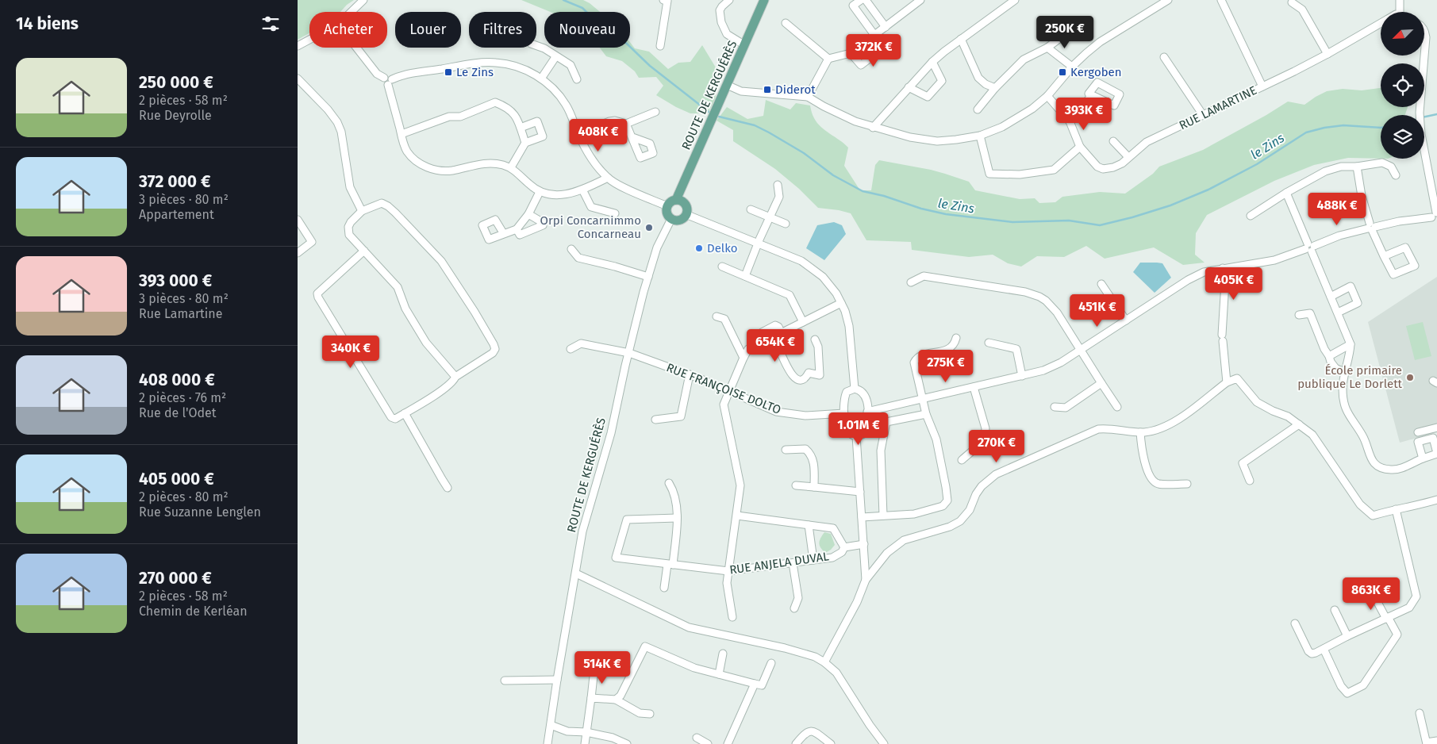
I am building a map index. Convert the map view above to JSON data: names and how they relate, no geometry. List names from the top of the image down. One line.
{"streets":{"main road":["ROUTE DE KERGUÉRÈS"],"street":["RUE LAMARTINE","RUE FRANÇOISE DOLTO","RUE ANJELA DUVAL"]},"crossings":[["ROUTE DE KERGUÉRÈS","RUE FRANÇOISE DOLTO"]],"water":["le Zins"],"places":{"transit":["Le Zins","Kergoben","Diderot"],"other":["Orpi Concarnimmo Concarneau","Delko","École primaire publique Le Dorlett"]},"north":"bottom left","page":{"heading":"14 biens","chip":["Acheter","Louer","Filtres","Nouveau"],"price":["250K €","372K €","393K €","408K €","488K €","405K €","451K €","654K €","340K €","275K €","1.01M €","270K €","863K €","514K €"],"list":[{"name":"250 000 €","note":"2 pièces · 58 m² · Rue Deyrolle"},{"name":"372 000 €","note":"3 pièces · 80 m² · Appartement"},{"name":"393 000 €","note":"3 pièces · 80 m² · Rue Lamartine"},{"name":"408 000 €","note":"2 pièces · 76 m² · Rue de l'Odet"},{"name":"405 000 €","note":"2 pièces · 80 m² · Rue Suzanne Lenglen"},{"name":"270 000 €","note":"2 pièces · 58 m² · Chemin de Kerléan"}]}}
